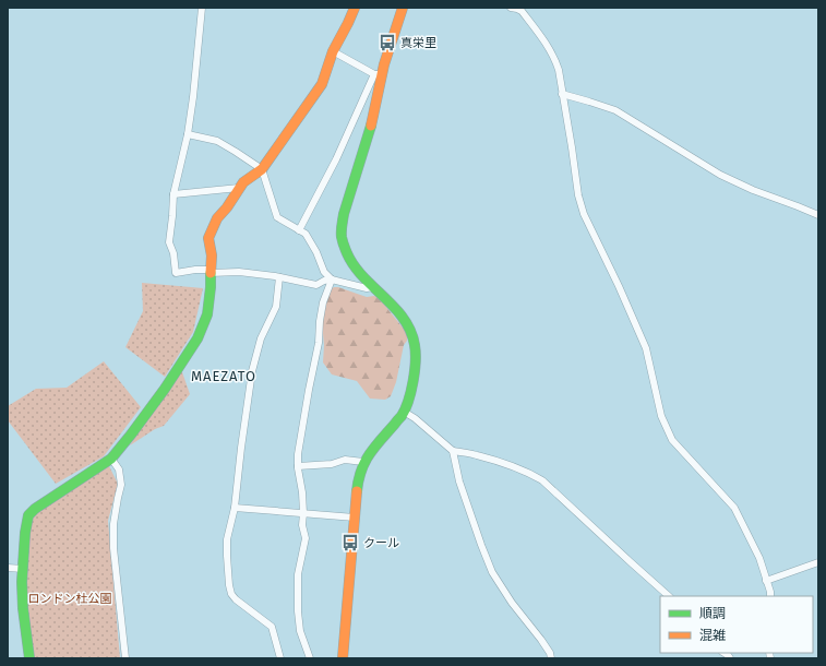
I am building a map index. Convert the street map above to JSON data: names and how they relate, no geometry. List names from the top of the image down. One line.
{"districts":["MAEZATO"],"parks":["ロンドン杜公園"],"places":{"bus stop":["真栄里","クール"]},"legend":["順調","混雑"]}
